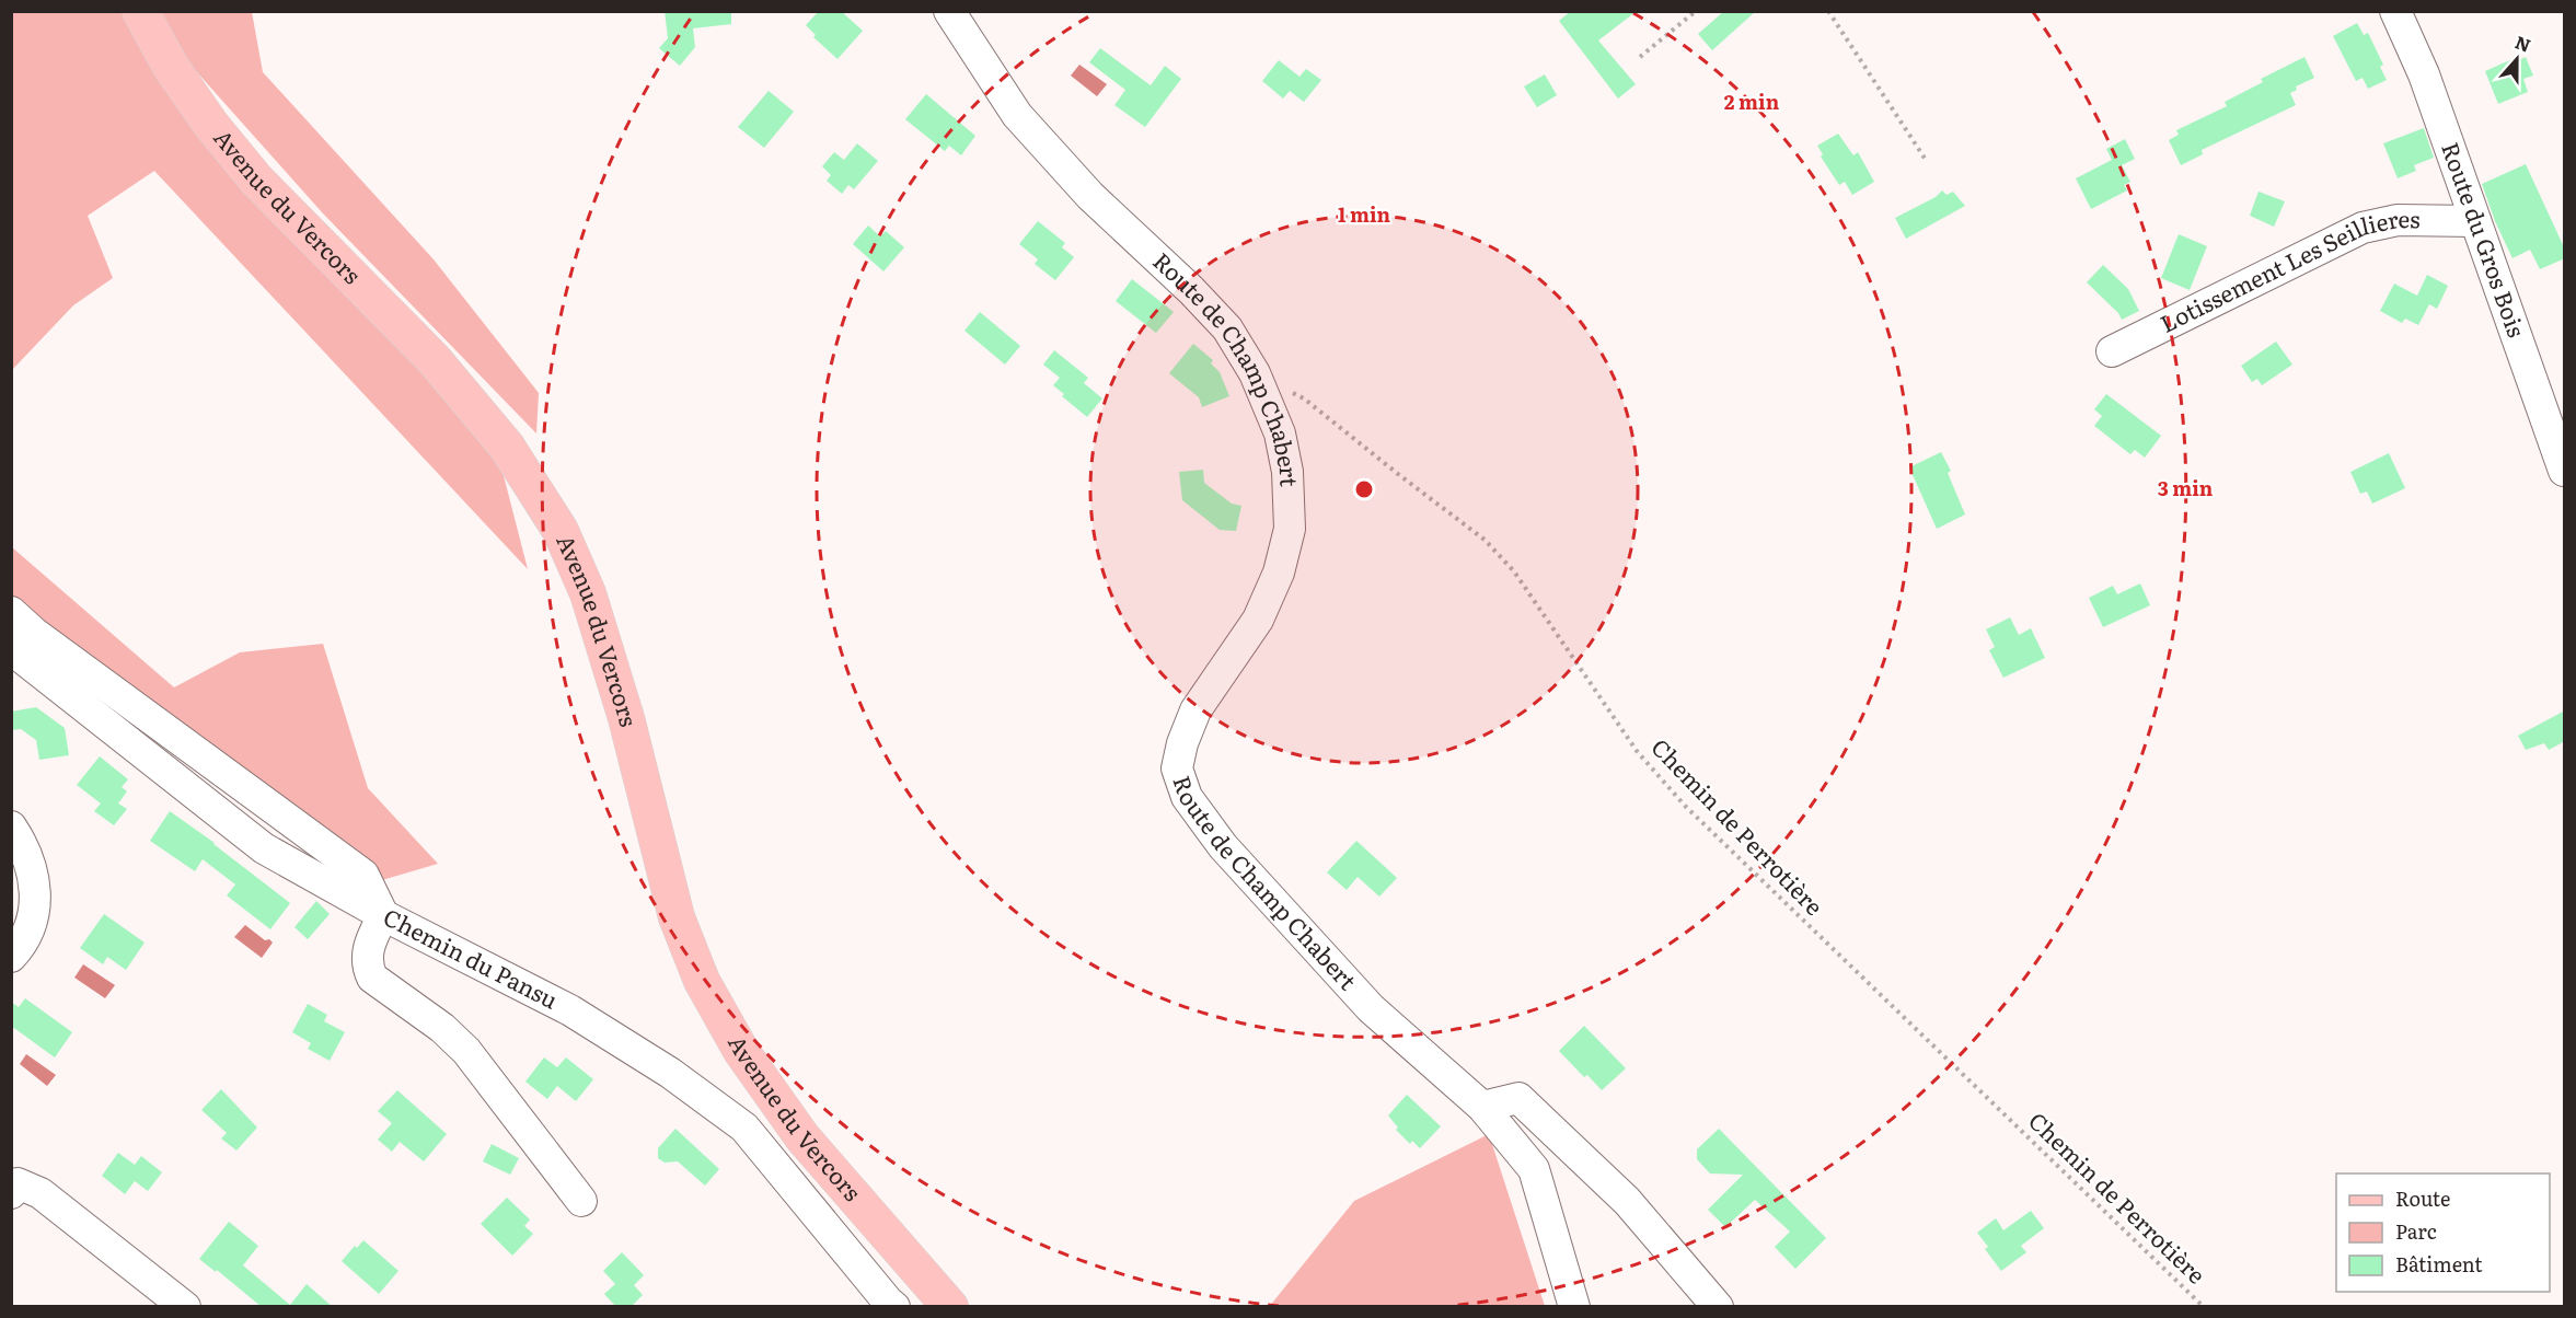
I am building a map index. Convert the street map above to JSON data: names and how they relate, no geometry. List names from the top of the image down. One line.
{"streets":{"main road":["Avenue du Vercors"],"street":["Route du Gros Bois","Lotissement Les Seillieres","Route de Champ Chabert","Chemin du Pansu"],"path":["Chemin de Perrotière"]},"crossings":[["Route du Gros Bois","Lotissement Les Seillieres"],["Route de Champ Chabert","Chemin de Perrotière"]],"legend":["Route","Parc","Bâtiment"],"north":"top","rings":["2 min","1 min","3 min"]}
